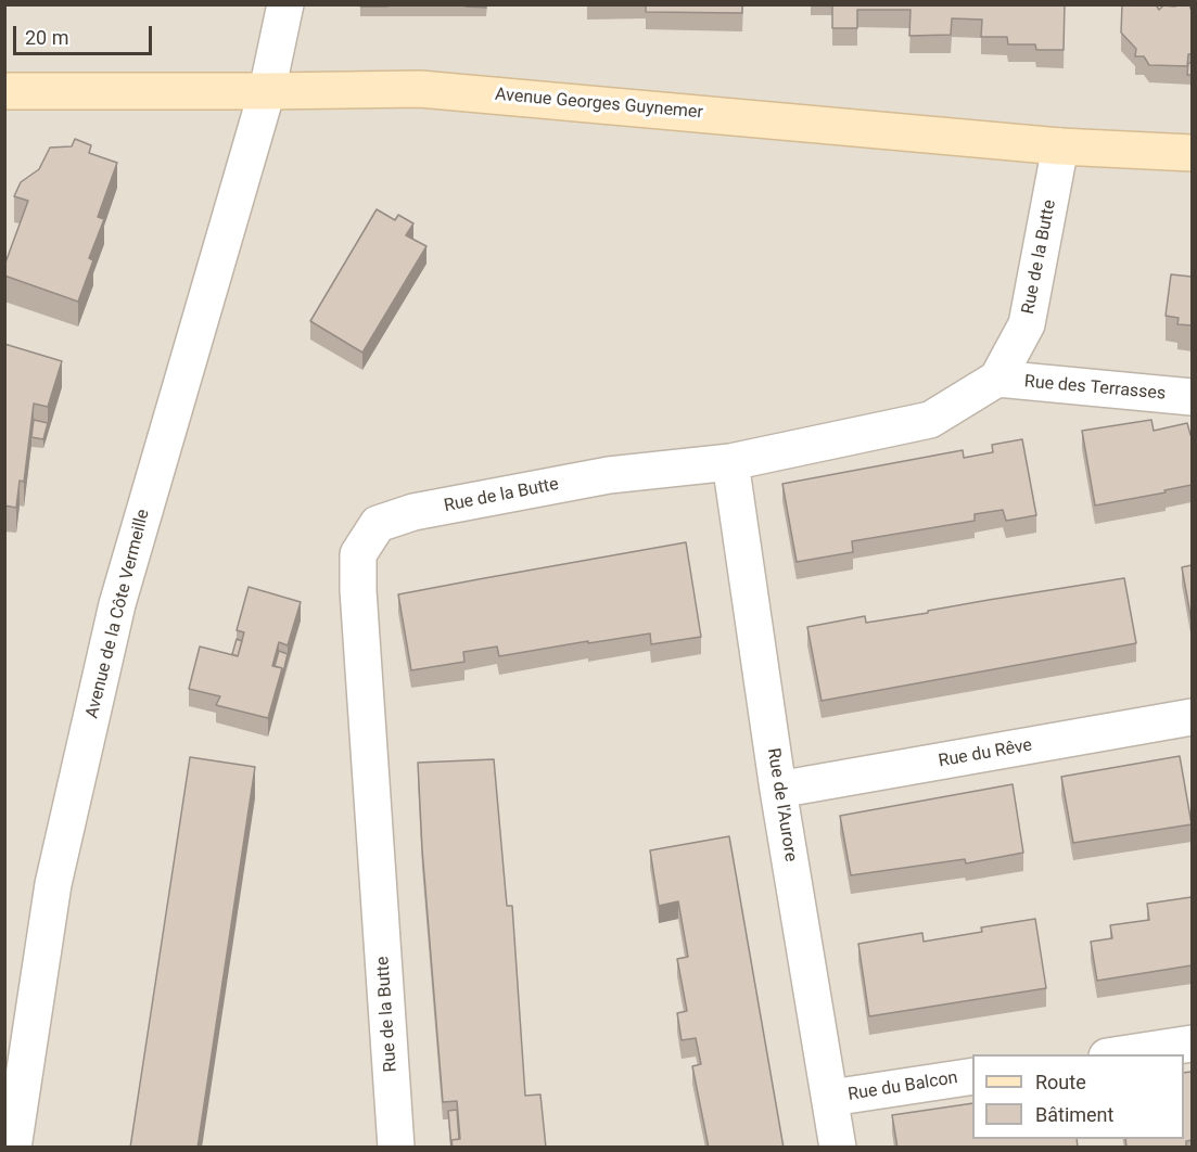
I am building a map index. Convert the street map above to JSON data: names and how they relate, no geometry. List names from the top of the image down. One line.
{"streets":{"street":["Avenue Georges Guynemer","Rue de la Butte","Rue des Terrasses","Avenue de la Côte Vermeille","Rue du Rêve","Rue de l'Aurore","Rue du Balcon"]},"crossings":[["Avenue Georges Guynemer","Rue de la Butte"],["Avenue Georges Guynemer","Avenue de la Côte Vermeille"],["Rue de la Butte","Rue des Terrasses"],["Rue de la Butte","Rue de l'Aurore"],["Rue du Rêve","Rue de l'Aurore"],["Rue de l'Aurore","Rue du Balcon"]],"legend":["Route","Bâtiment"],"scale_bar":"20 m"}
